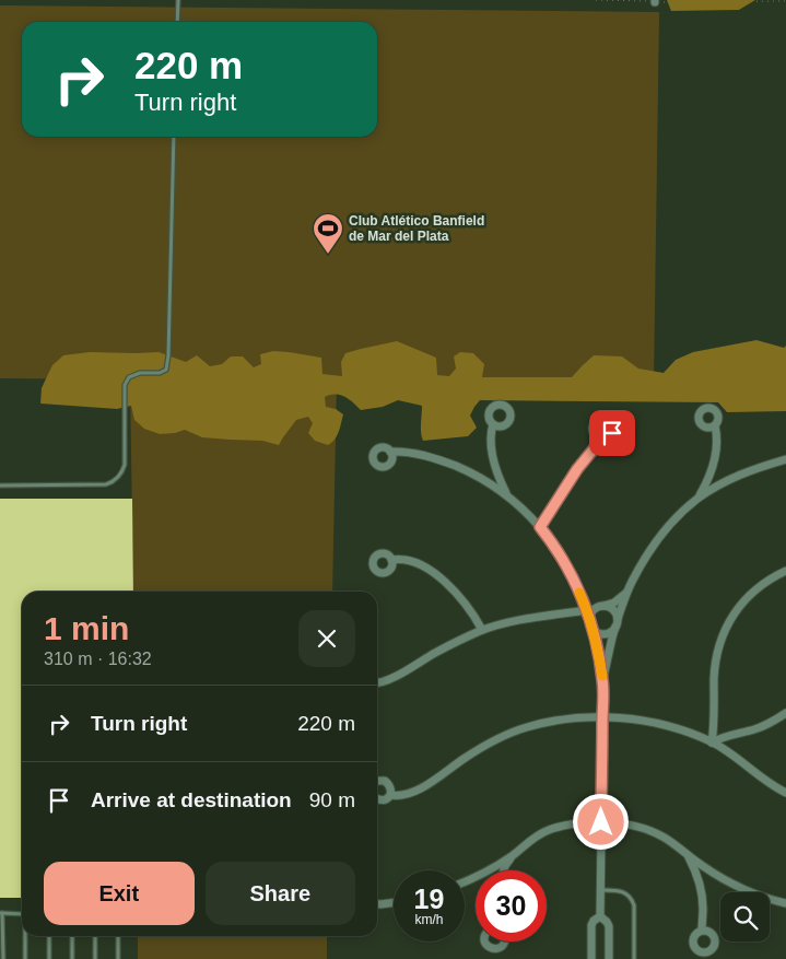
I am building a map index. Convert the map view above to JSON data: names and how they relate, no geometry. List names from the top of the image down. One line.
{"places":{"sports":["Club Atlético Banfield de Mar del Plata"]},"page":{"turn":["220 m","Turn right"],"heading":["1 min","310 m · 16:32"],"list":[{"name":"Turn right","value":"220 m"},{"name":"Arrive at destination","value":"90 m"}],"buttons":["Exit","Share"],"speed":"19 km/h","limit":"30"}}
